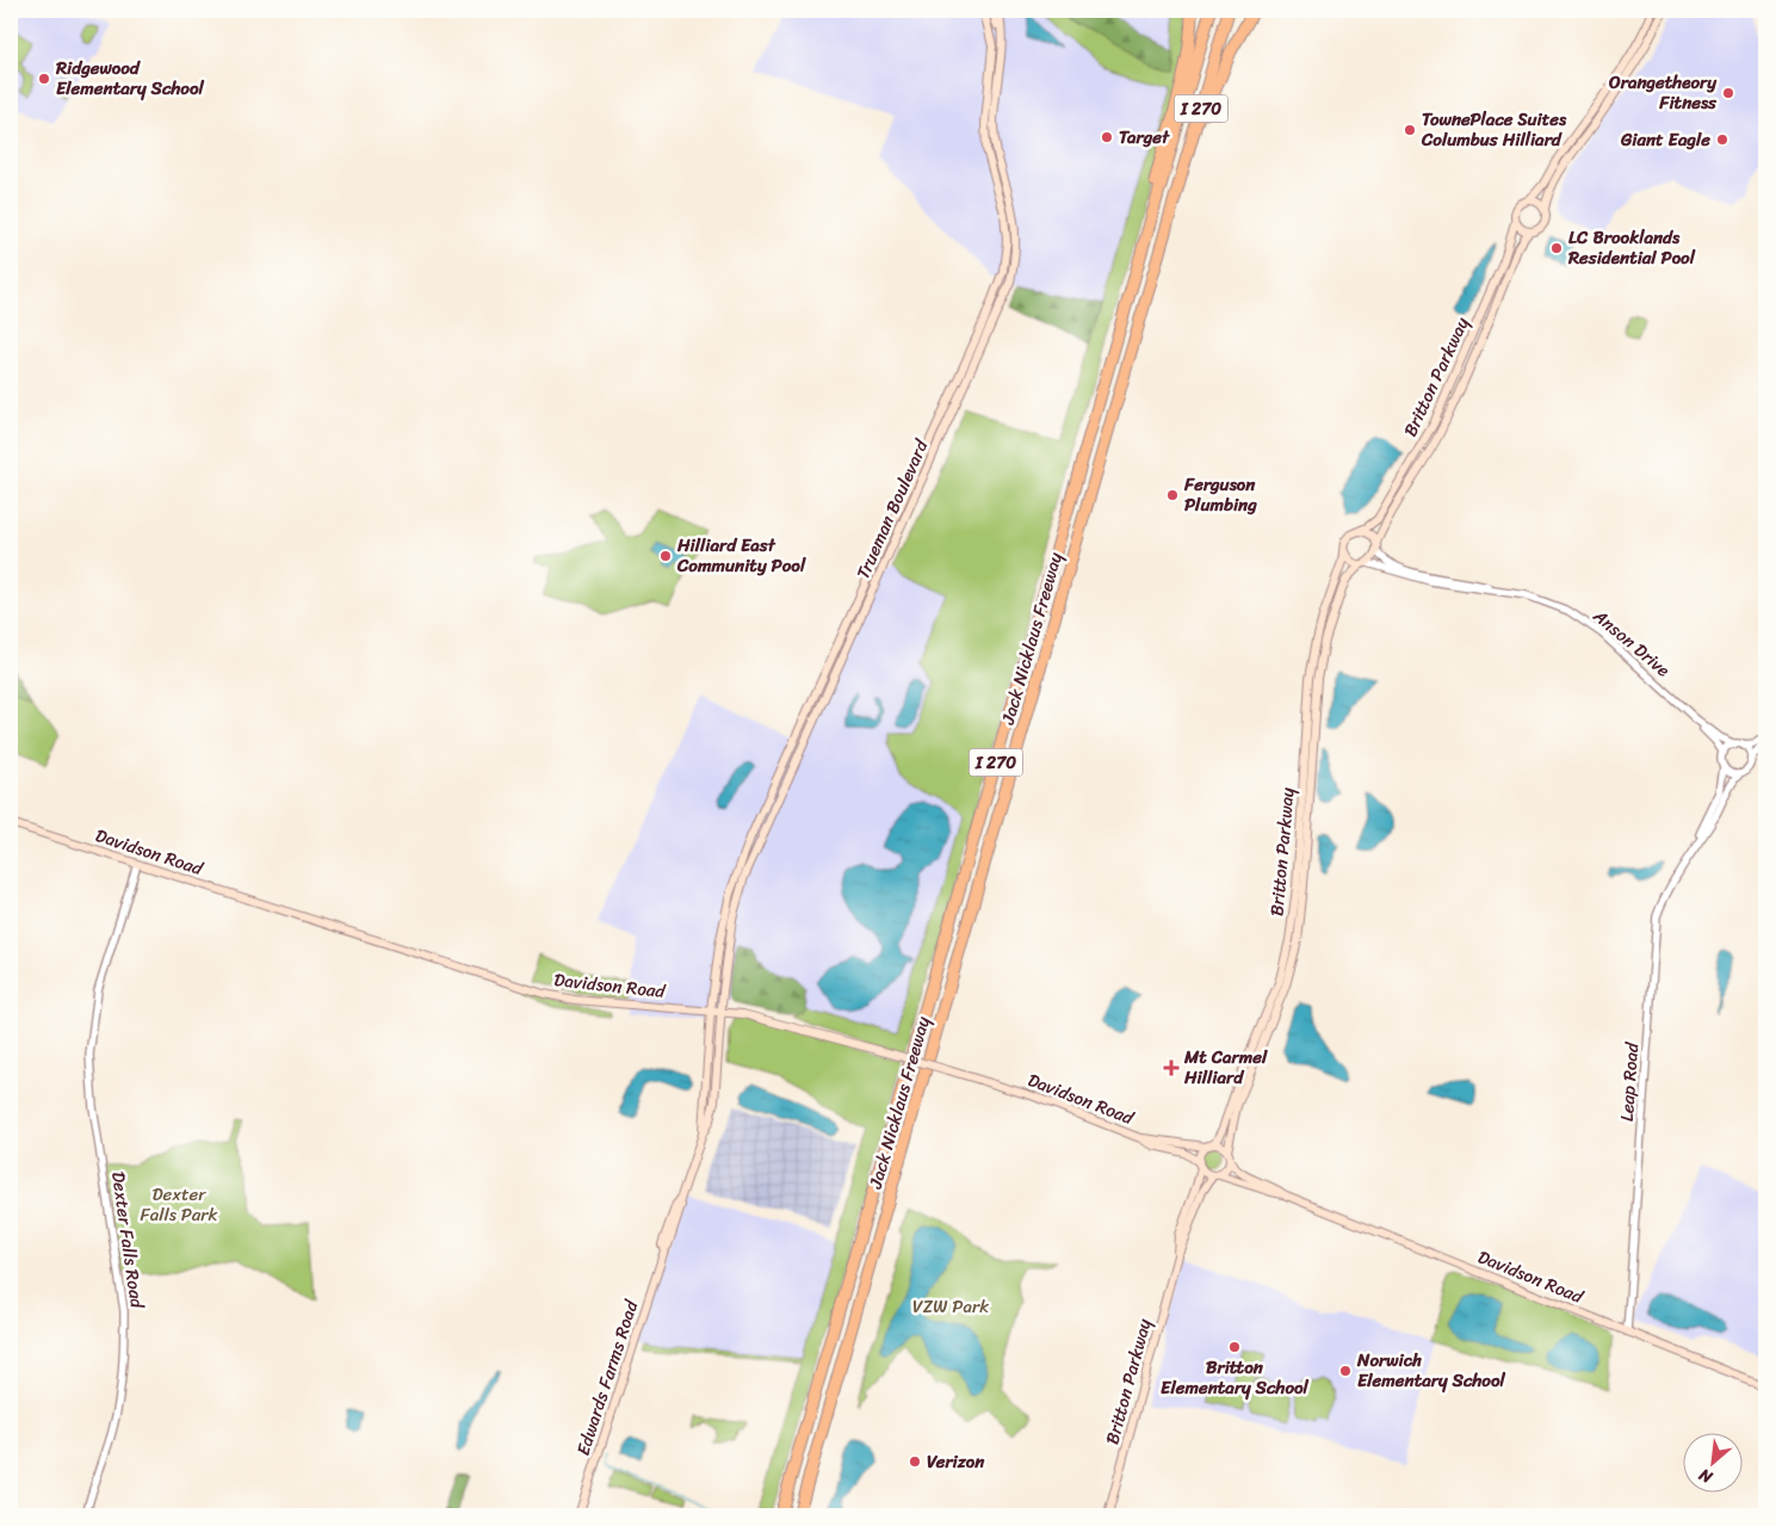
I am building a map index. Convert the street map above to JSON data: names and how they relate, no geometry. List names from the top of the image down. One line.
{"streets":{"highway":["I 270","Jack Nicklaus Freeway"],"main road":["Britton Parkway","Trueman Boulevard","Davidson Road","Edwards Farms Road"],"street":["Anson Drive","Leap Road","Dexter Falls Road"]},"crossings":[["Britton Parkway","Anson Drive"],["Britton Parkway","Davidson Road"],["Trueman Boulevard","Davidson Road"],["Trueman Boulevard","Edwards Farms Road"],["Anson Drive","Leap Road"],["Davidson Road","Leap Road"],["Davidson Road","Dexter Falls Road"],["Davidson Road","Edwards Farms Road"]],"parks":["Dexter Falls Park","VZW Park"],"places":{"other":["Ridgewood Elementary School","Orangetheory Fitness","TownePlace Suites Columbus Hilliard","Target","Giant Eagle","LC Brooklands Residential Pool","Ferguson Plumbing","Hilliard East Community Pool","Britton Elementary School","Norwich Elementary School","Verizon"],"health":["Mt Carmel Hilliard"]},"north":"bottom left"}
